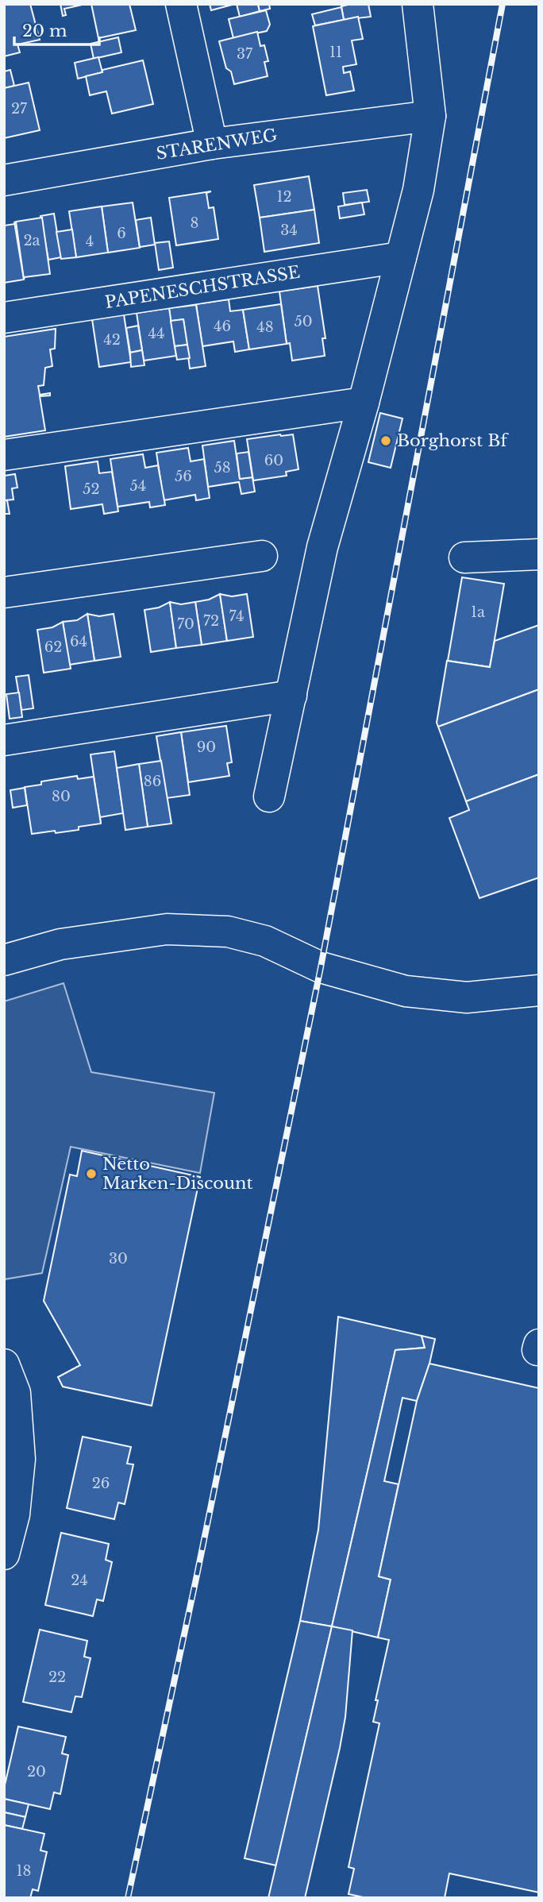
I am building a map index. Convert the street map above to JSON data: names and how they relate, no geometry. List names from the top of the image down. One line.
{"streets":{"street":["STARENWEG","PAPENESCHSTRASSE"]},"places":["Borghorst Bf","Netto Marken-Discount"],"house_numbers":["11","37","27","12","8","34","6","2a","4","50","46","48","44","42","60","58","56","54","52","1a","74","72","70","64","62","90","86","80","30","26","24","22","20","18"],"scale_bar":"20 m"}
